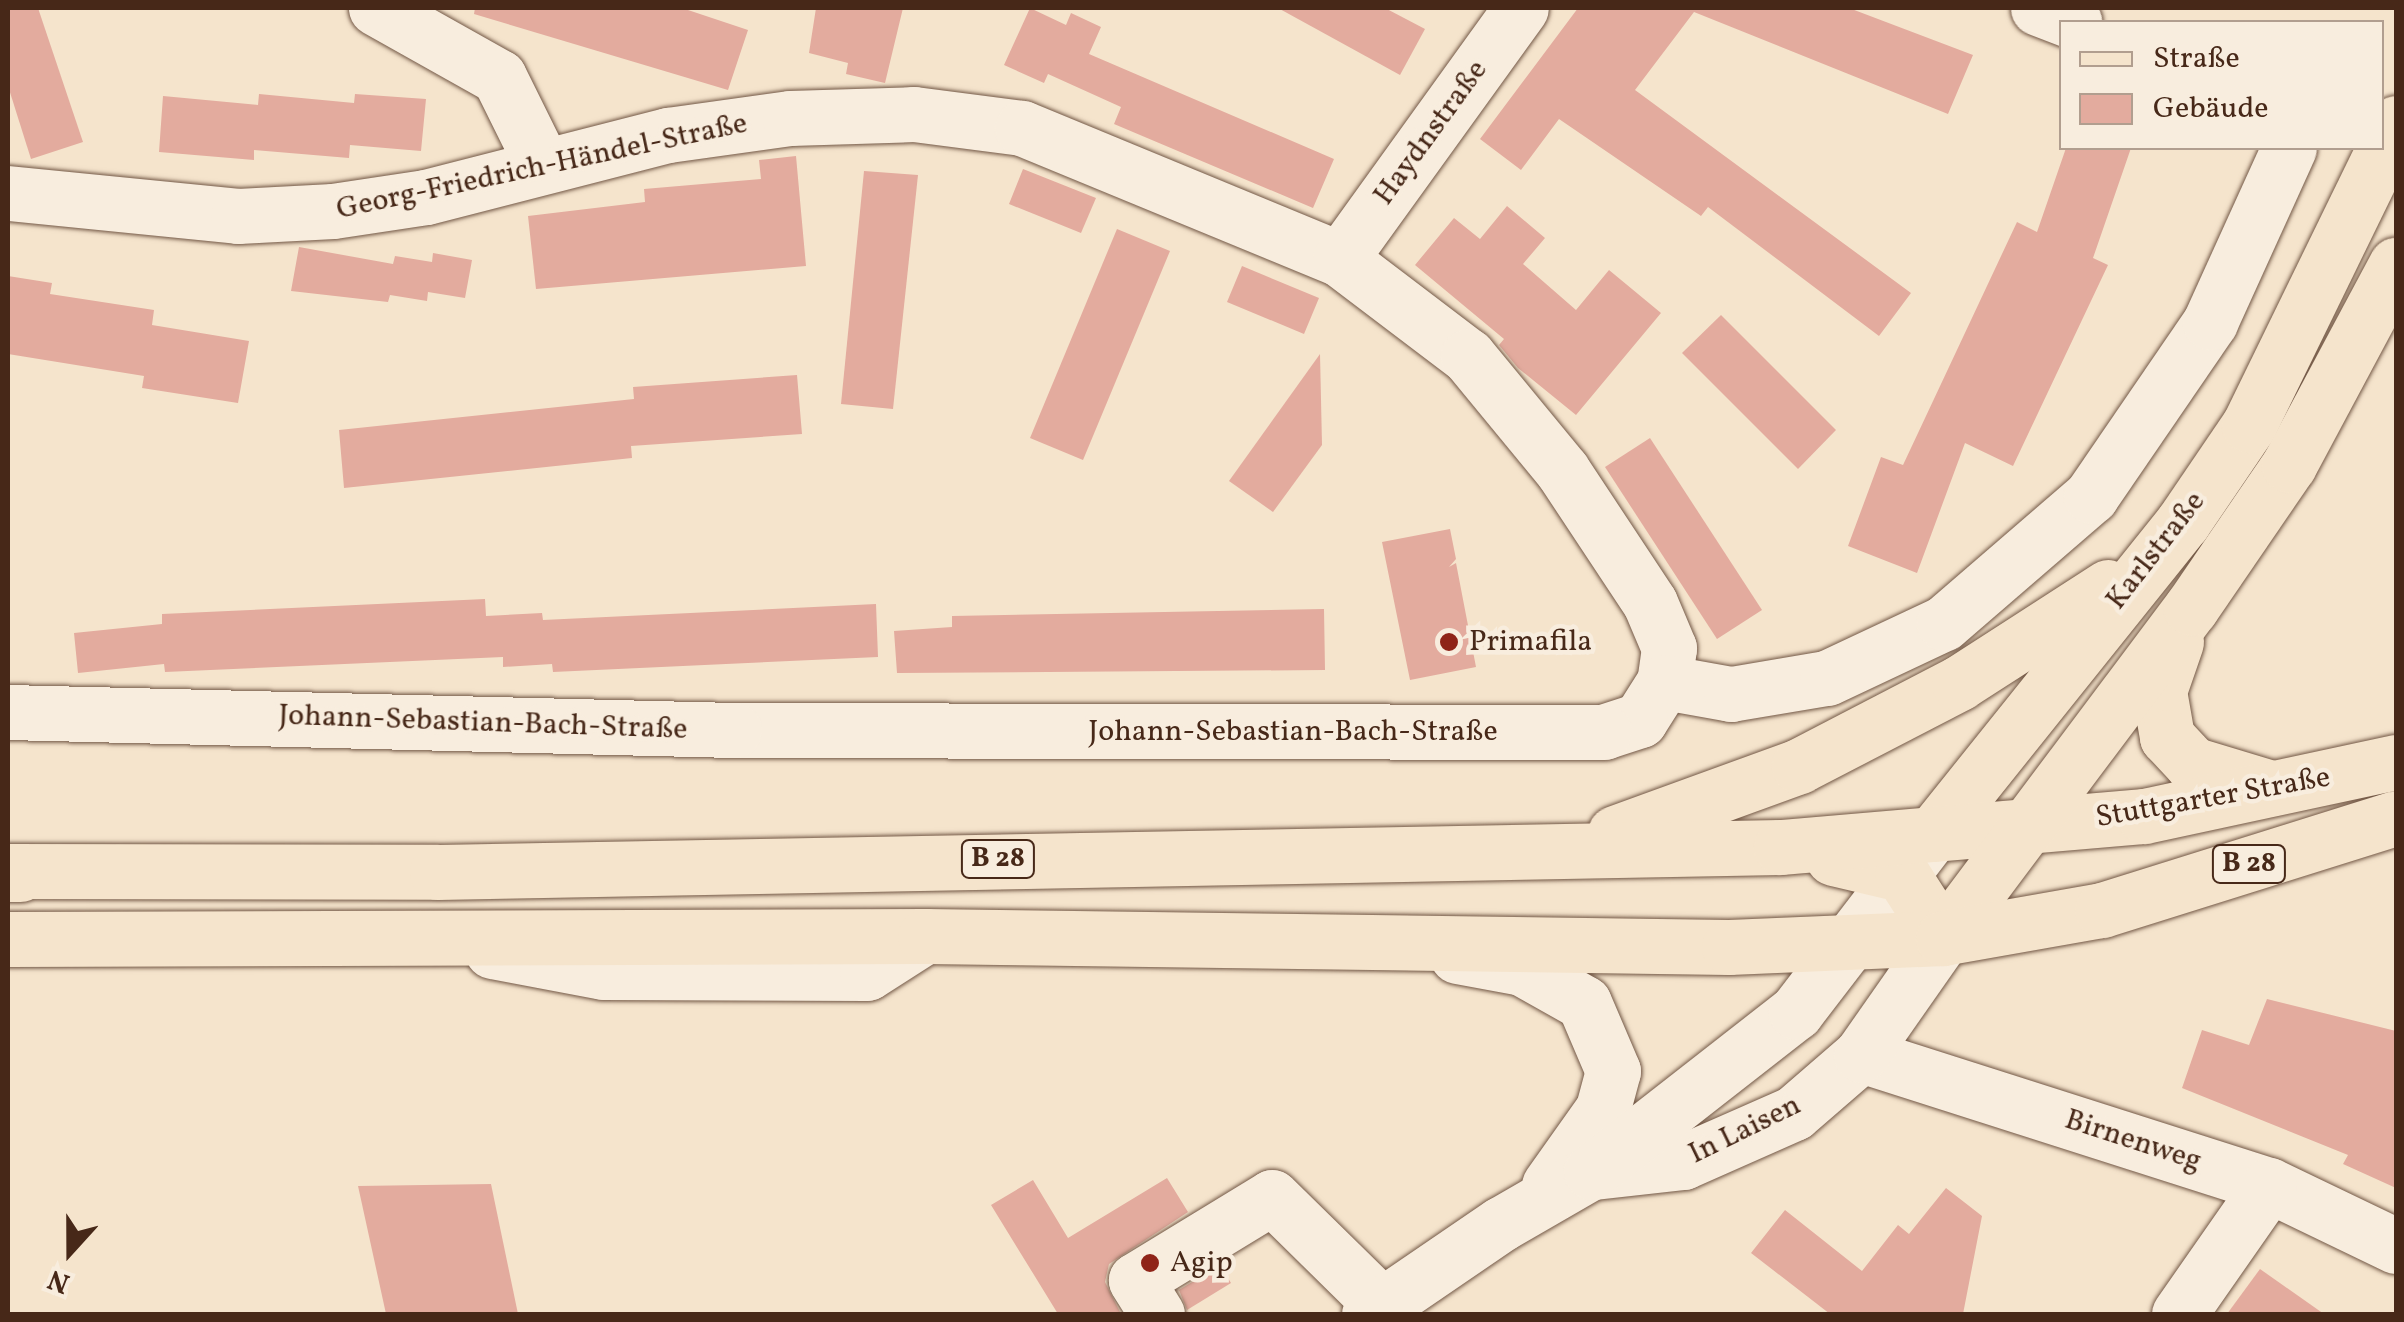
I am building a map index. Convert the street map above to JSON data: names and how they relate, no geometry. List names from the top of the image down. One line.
{"streets":{"main road":["Karlstraße","Stuttgarter Straße","B 28"],"street":["Haydnstraße","Georg-Friedrich-Händel-Straße","Johann-Sebastian-Bach-Straße","In Laisen","Birnenweg"]},"crossings":[["Haydnstraße","Georg-Friedrich-Händel-Straße"],["Georg-Friedrich-Händel-Straße","Johann-Sebastian-Bach-Straße"],["Karlstraße","Stuttgarter Straße"],["Karlstraße","B 28"],["Karlstraße","In Laisen"],["Stuttgarter Straße","B 28"],["Stuttgarter Straße","In Laisen"],["B 28","In Laisen"],["In Laisen","Birnenweg"]],"places":["Primafila","Agip"],"legend":["Straße","Gebäude"],"north":"bottom"}
